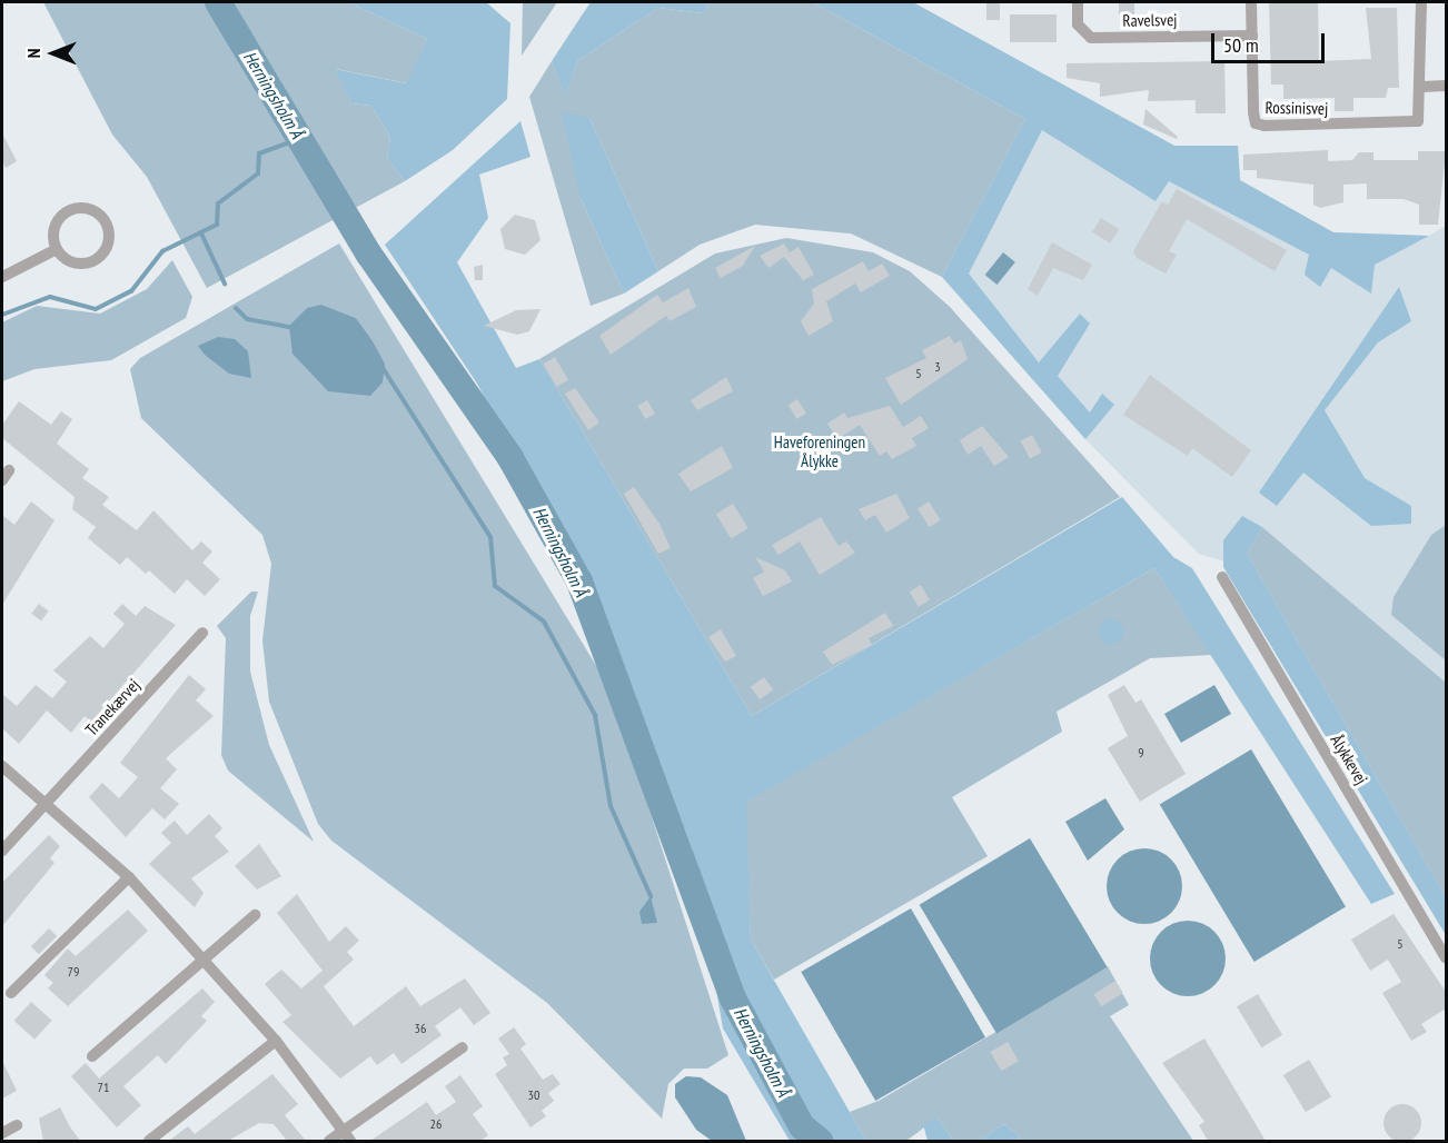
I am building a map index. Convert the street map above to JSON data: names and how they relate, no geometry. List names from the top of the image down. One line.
{"streets":{"street":["Ravelsvej","Rossinisvej","Tranekærvej","Ålykkevej"]},"crossings":[["Ravelsvej","Rossinisvej"]],"water":["Herningsholm Å"],"parks":["Haveforeningen Ålykke"],"house_numbers":["3","5","9","5","79","36","71","30","26"],"scale_bar":"50 m","north":"left"}
